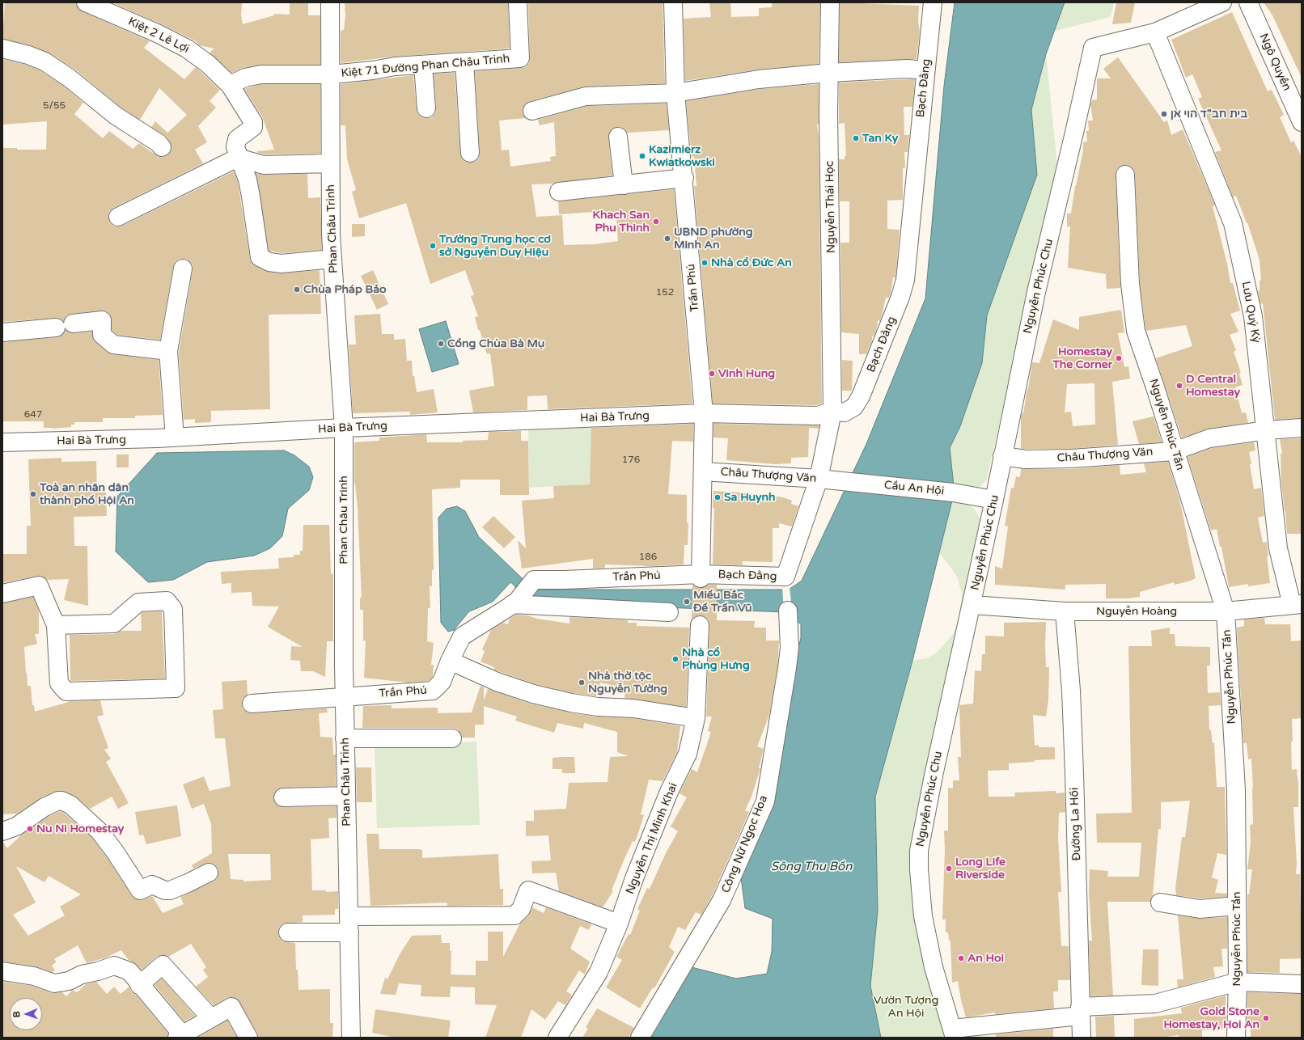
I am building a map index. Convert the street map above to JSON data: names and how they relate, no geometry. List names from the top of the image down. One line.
{"streets":{"street":["Kiệt 2 Lê Lợi","Ngô Quyền","Kiệt 71 Đường Phan Châu Trinh","Bạch Đằng","Nguyễn Thái Học","Phan Châu Trinh","Nguyễn Phúc Chu","Trần Phú","Lưu Quý Kỳ","Hai Bà Trưng","Nguyễn Phúc Tần","Châu Thượng Văn","Cầu An Hội","Nguyễn Hoàng","Đường La Hối","Nguyễn Thị Minh Khai","Công Nữ Ngọc Hoa"]},"crossings":[["Kiệt 2 Lê Lợi","Kiệt 71 Đường Phan Châu Trinh"],["Kiệt 71 Đường Phan Châu Trinh","Phan Châu Trinh"],["Bạch Đằng","Nguyễn Thái Học"],["Bạch Đằng","Trần Phú"],["Bạch Đằng","Hai Bà Trưng"],["Bạch Đằng","Châu Thượng Văn"],["Bạch Đằng","Cầu An Hội"],["Nguyễn Thái Học","Hai Bà Trưng"],["Phan Châu Trinh","Trần Phú"],["Phan Châu Trinh","Hai Bà Trưng"],["Nguyễn Phúc Chu","Lưu Quý Kỳ"],["Nguyễn Phúc Chu","Châu Thượng Văn"],["Nguyễn Phúc Chu","Cầu An Hội"],["Nguyễn Phúc Chu","Nguyễn Hoàng"],["Trần Phú","Hai Bà Trưng"],["Trần Phú","Châu Thượng Văn"],["Lưu Quý Kỳ","Châu Thượng Văn"],["Lưu Quý Kỳ","Nguyễn Hoàng"],["Nguyễn Phúc Tần","Châu Thượng Văn"],["Nguyễn Phúc Tần","Nguyễn Hoàng"],["Châu Thượng Văn","Cầu An Hội"],["Nguyễn Hoàng","Đường La Hối"]],"water":["Sông Thu Bồn"],"parks":["Vườn Tượng An Hội"],"places":["בית חב\"ד הוי אן","Tan Ky","Kazimierz Kwiatkowski","Khach San Phu Thinh","UBND phường Minh An","Trường Trung học cơ sở Nguyễn Duy Hiệu","Nhà cổ Đức An","Chùa Pháp Bảo","Cổng Chùa Bà Mụ","Homestay The Corner","Vinh Hung","D Central Homestay","Toà an nhân dân thành phố Hội An","Sa Huynh","Miếu Bắc Đế Trấn Vũ","Nhà cổ Phùng Hưng","Nhà thờ tộc Nguyễn Tường","Nu Ni Homestay","Long Life Riverside","An Hoi","Gold Stone Homestay, Hoi An"],"house_numbers":["5/55","152","647","176","186"],"north":"left"}
